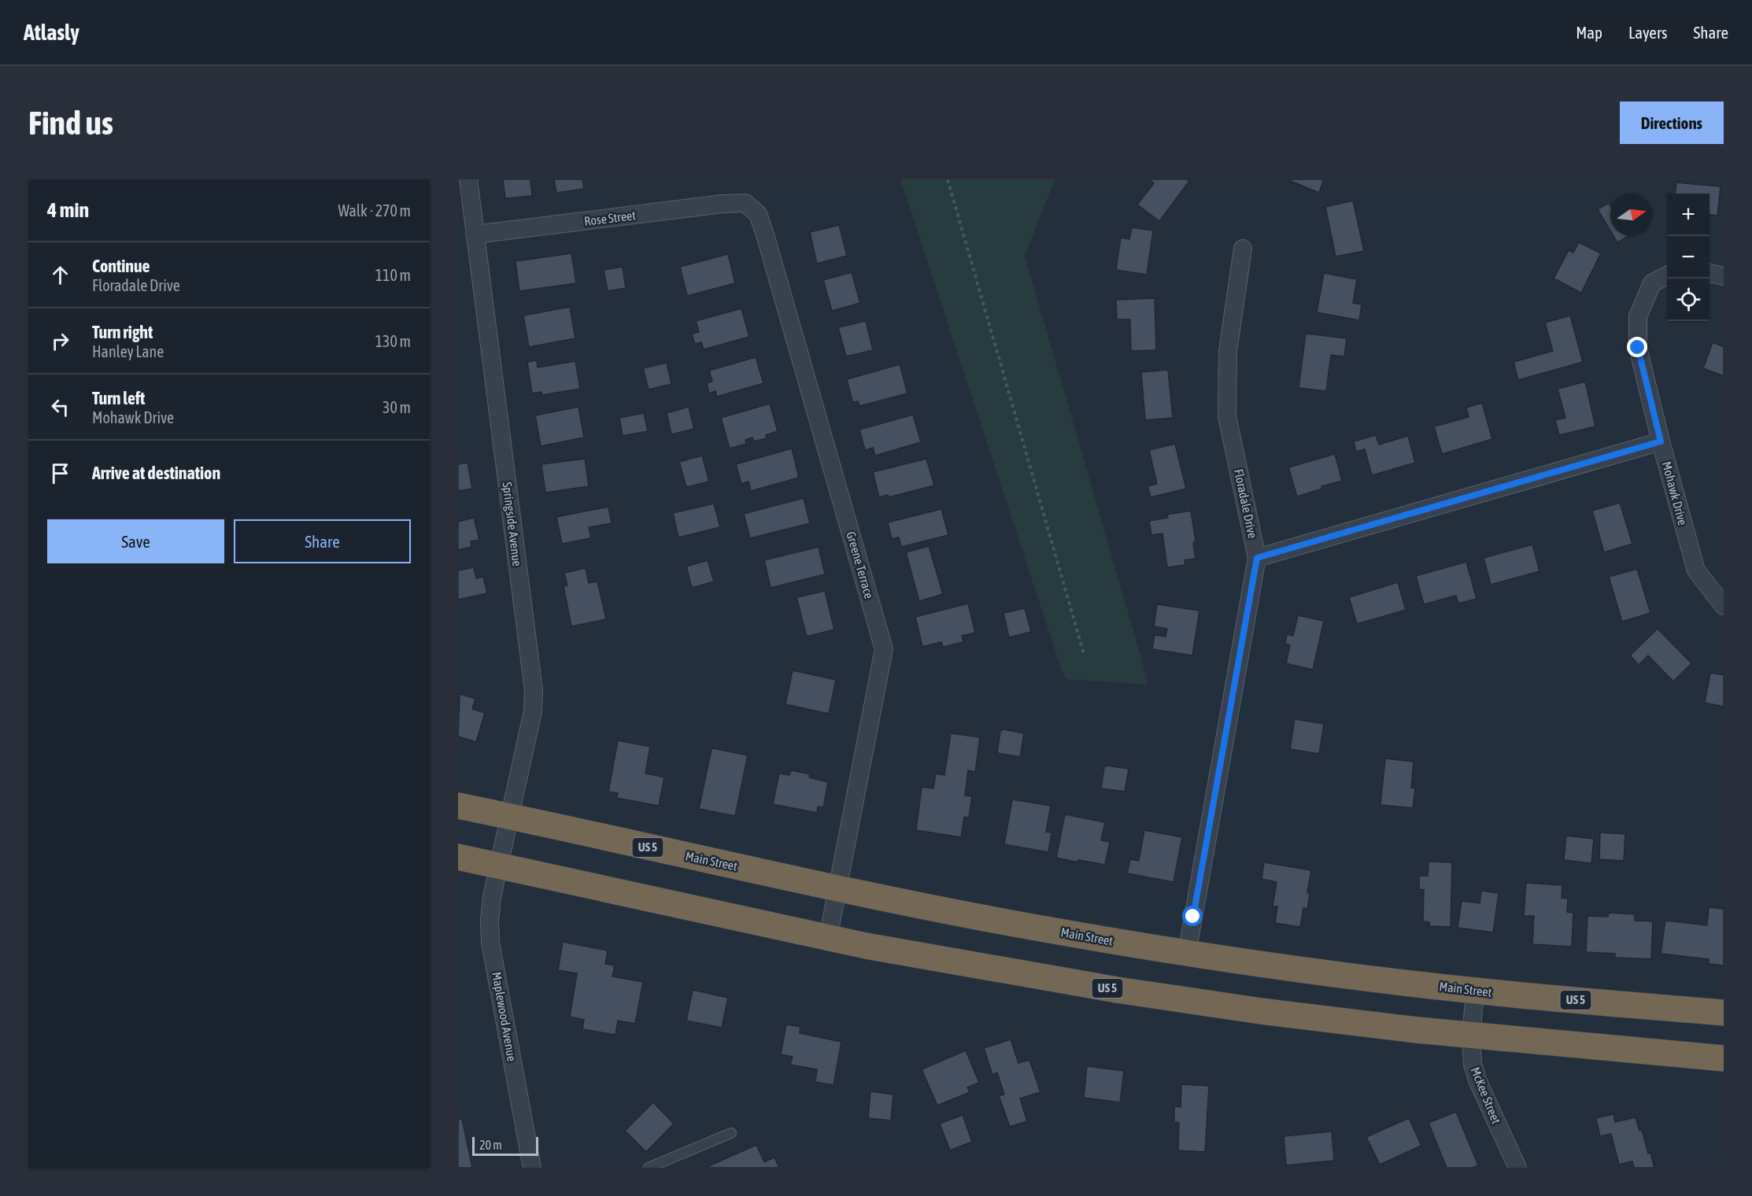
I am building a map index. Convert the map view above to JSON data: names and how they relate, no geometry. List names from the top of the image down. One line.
{"streets":{"highway":["US 5","Main Street"],"street":["Rose Street","Mohawk Drive","Floradale Drive","Springside Avenue","Greene Terrace","Maplewood Avenue","McKee Street"]},"crossings":[["Rose Street","Springside Avenue"],["Rose Street","Greene Terrace"],["Floradale Drive","Main Street"],["Springside Avenue","US 5"],["Springside Avenue","Main Street"],["Springside Avenue","Maplewood Avenue"],["Greene Terrace","US 5"],["Greene Terrace","Main Street"],["US 5","Maplewood Avenue"],["US 5","McKee Street"],["Main Street","McKee Street"]],"scale_bar":"20 m","north":"right","page":{"header":"Atlasly","nav":["Map","Layers","Share"],"buttons":["Directions",["Save","Share"]],"title":"Find us","heading":["4 min","Walk · 270 m"],"map_buttons":["+","−"],"list":[["Continue","Floradale Drive","110 m"],["Turn right","Hanley Lane","130 m"],["Turn left","Mohawk Drive","30 m"],"Arrive at destination"],"scale":"20 m"}}
